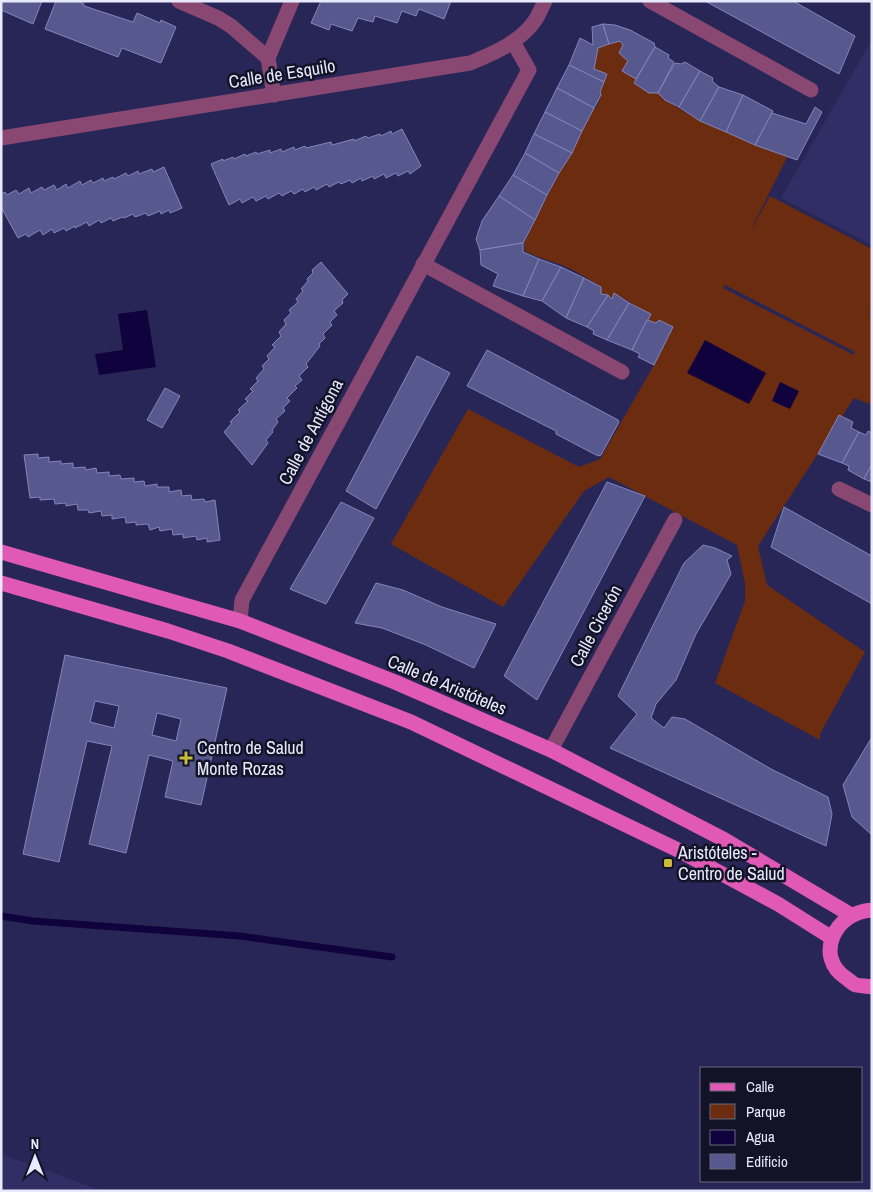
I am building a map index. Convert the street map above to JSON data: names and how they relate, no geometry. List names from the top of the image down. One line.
{"streets":{"main road":["Calle de Aristóteles"],"street":["Calle de Esquilo","Calle de Antígona","Calle Cicerón"]},"crossings":[["Calle de Esquilo","Calle de Antígona"],["Calle de Antígona","Calle de Aristóteles"],["Calle Cicerón","Calle de Aristóteles"]],"places":{"health":["Centro de Salud Monte Rozas"],"transit":["Aristóteles - Centro de Salud"]},"legend":["Calle","Parque","Agua","Edificio"],"north":"top"}
